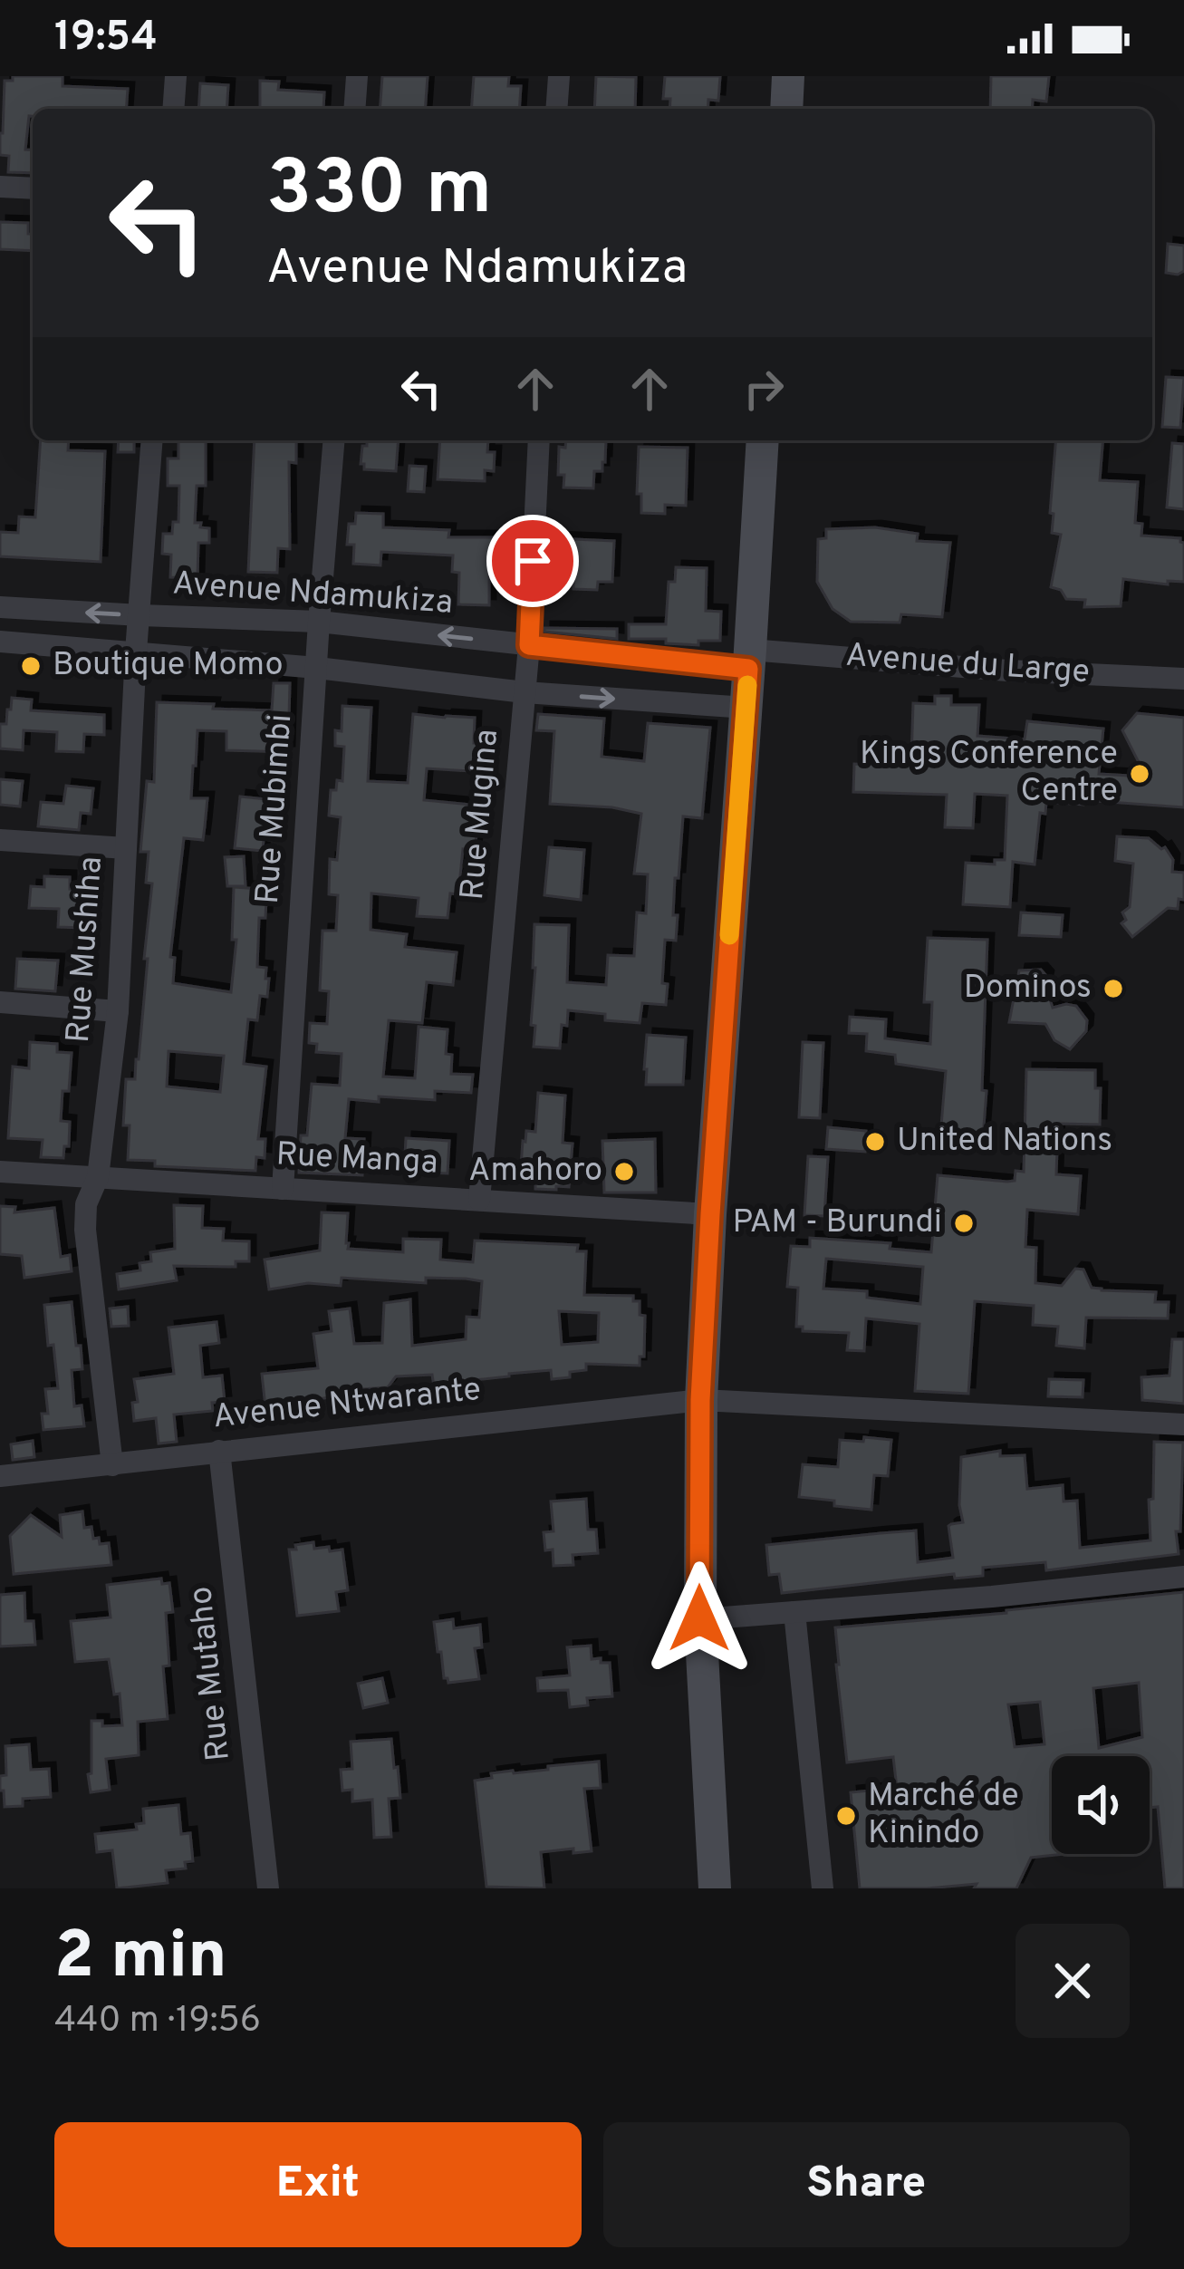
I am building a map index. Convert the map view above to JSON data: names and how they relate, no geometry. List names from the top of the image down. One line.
{"streets":{"street":["Avenue Ndamukiza","Avenue du Large","Rue Mubimbi","Rue Mugina","Rue Mushiha","Rue Manga","Avenue Ntwarante","Rue Mutaho"]},"crossings":[["Avenue Ndamukiza","Avenue du Large"],["Avenue Ndamukiza","Rue Mubimbi"],["Avenue Ndamukiza","Rue Mugina"],["Avenue Ndamukiza","Rue Mushiha"],["Rue Mubimbi","Rue Manga"],["Rue Mugina","Rue Manga"],["Rue Mushiha","Rue Manga"],["Rue Mushiha","Avenue Ntwarante"],["Avenue Ntwarante","Rue Mutaho"]],"places":["Boutique Momo","Kings Conference Centre","Dominos","United Nations","Amahoro","PAM - Burundi","Marché de Kinindo"],"page":{"status":"19:54","turn":["330 m","Avenue Ndamukiza"],"heading":["2 min","440 m · 19:56"],"buttons":["Exit","Share"]}}
